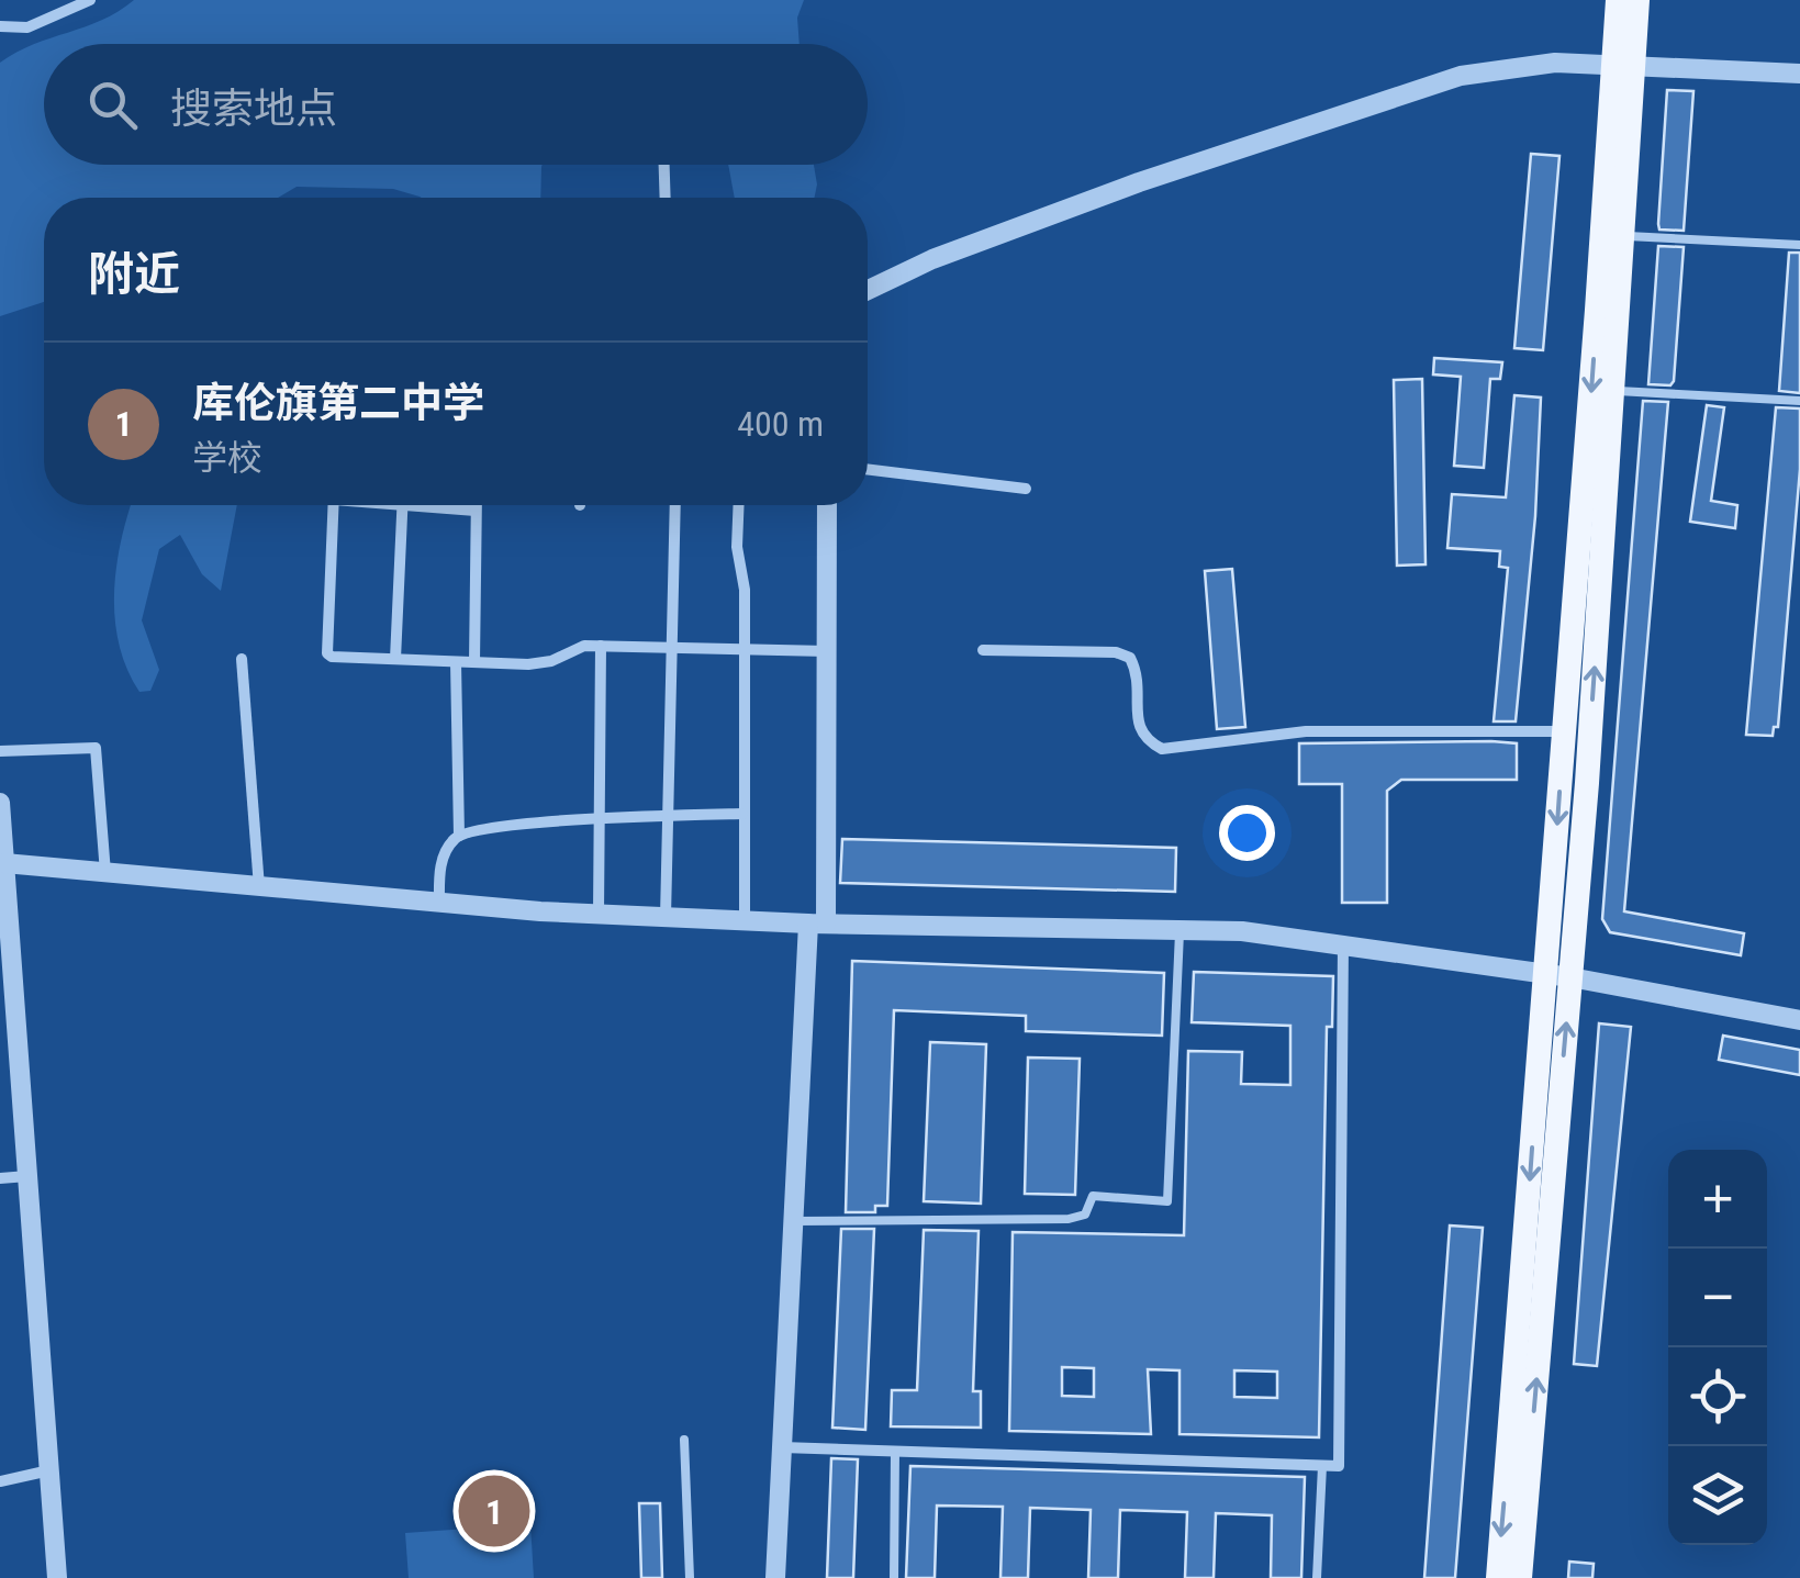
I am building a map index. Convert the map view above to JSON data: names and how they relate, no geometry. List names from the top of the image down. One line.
{"page":{"search":"搜索地点","heading":"附近","list":[{"mark":"1","name":"库伦旗第二中学","note":"学校","value":"400 m"}],"map_buttons":["+","−"],"pins":"1"}}
